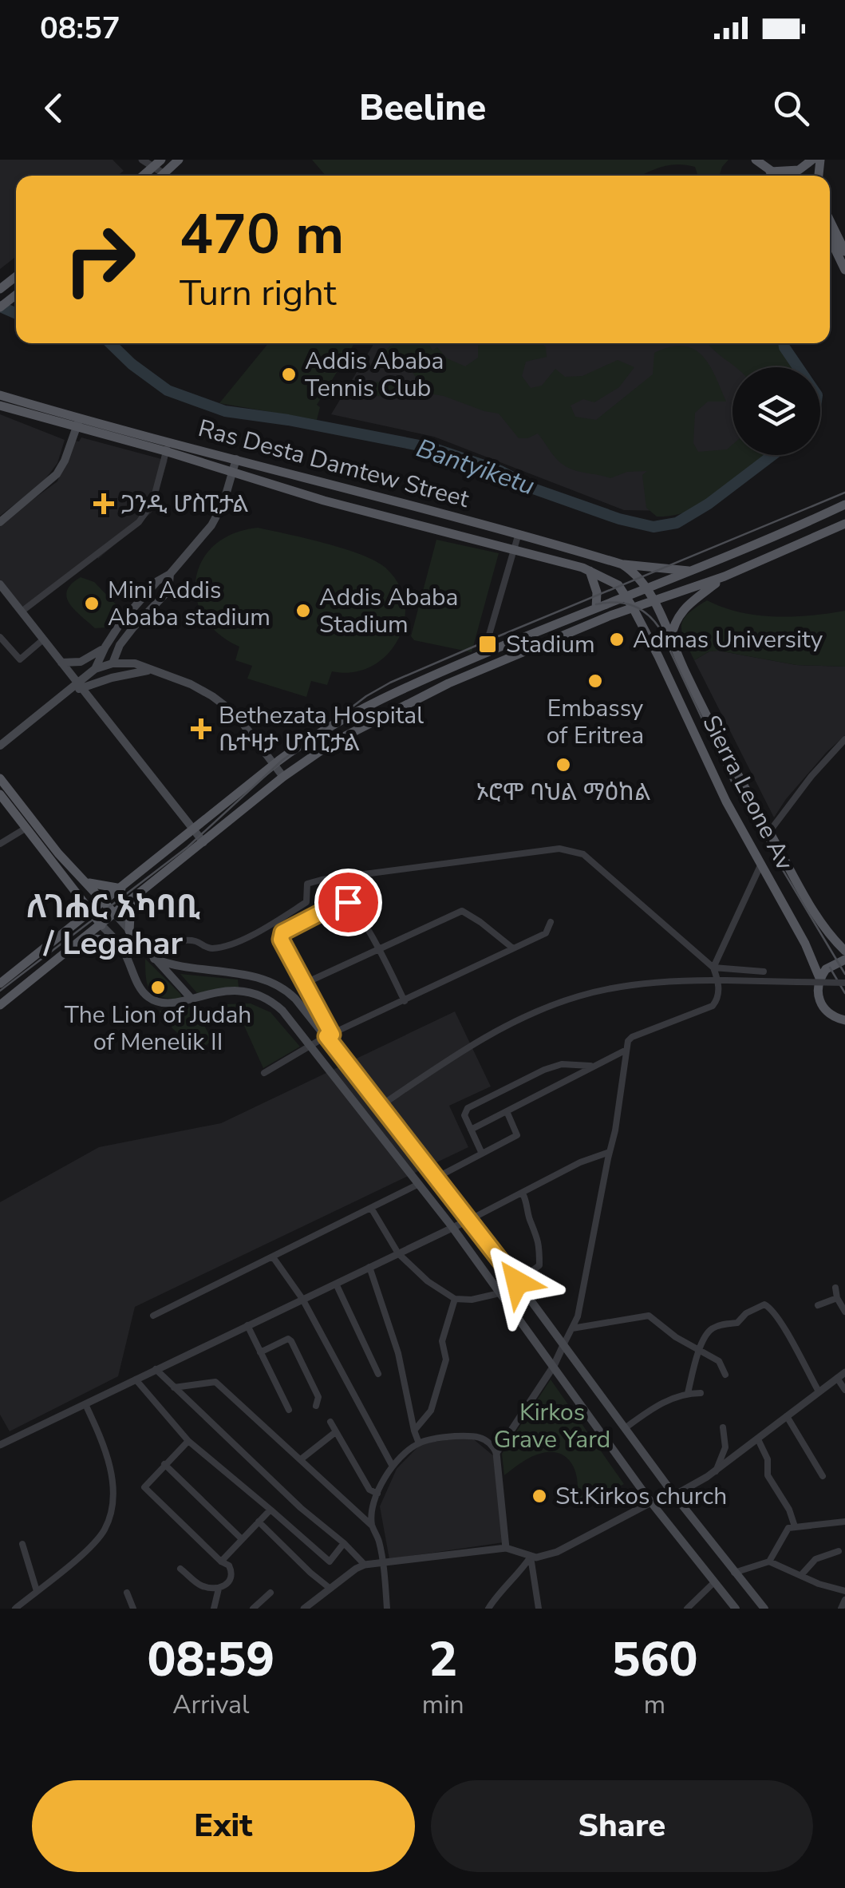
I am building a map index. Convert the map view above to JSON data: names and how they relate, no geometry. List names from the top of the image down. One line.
{"streets":{"main road":["Ras Desta Damtew Street","Sierra Leone Av"]},"crossings":[["Ras Desta Damtew Street","Sierra Leone Av"]],"districts":["ለገሐር አካባቢ / Legahar"],"water":["Bantyiketu"],"parks":["Kirkos Grave Yard"],"places":{"other":["Addis Ababa Tennis Club","Mini Addis Ababa stadium","Addis Ababa Stadium","Admas University","Embassy of Eritrea","ኦሮሞ ባህል ማዕከል","The Lion of Judah of Menelik II","St.Kirkos church"],"health":["ጋንዲ ሆስፒታል","Bethezata Hospital ቤተዛታ ሆስፒታል"],"transit":["Stadium"]},"page":{"status":"08:57","header":"Beeline","turn":["470 m","Turn right"],"eta":["08:59","Arrival","2","min","560","m"],"buttons":["Exit","Share"]}}
